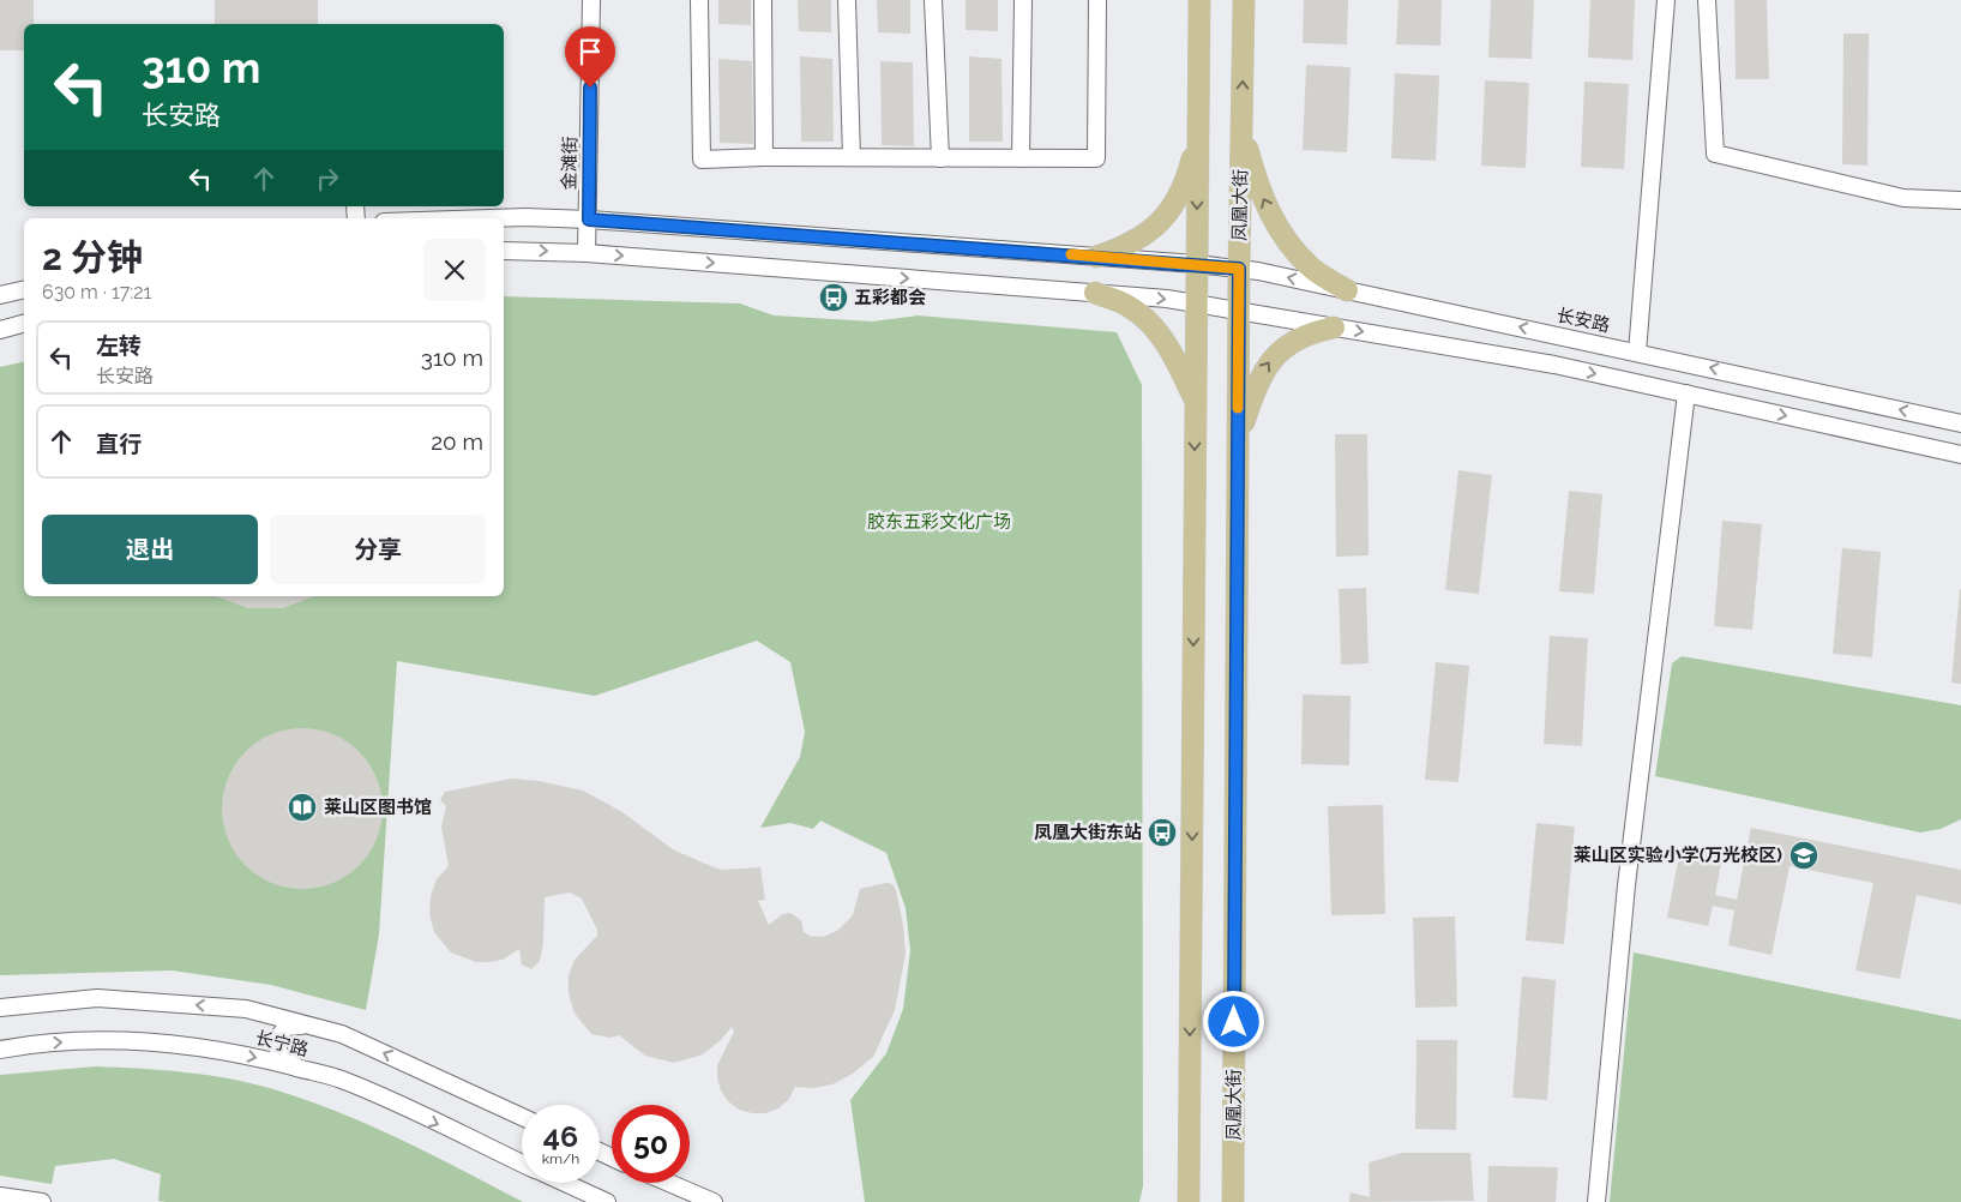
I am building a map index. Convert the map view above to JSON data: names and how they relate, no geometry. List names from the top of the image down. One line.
{"streets":{"main road":["凤凰大街"],"street":["金滩街","长安路","长宁路"]},"crossings":[["金滩街","长安路"],["凤凰大街","长安路"]],"parks":["胶东五彩文化广场"],"places":{"bus stop":["五彩都会","凤凰大街东站"],"library":["莱山区图书馆"],"school or university":["莱山区实验小学(万光校区)"]},"page":{"turn":["310 m","长安路"],"heading":["2 分钟","630 m · 17:21"],"list":[{"name":"左转","note":"长安路","value":"310 m"},{"name":"直行","value":"20 m"}],"buttons":["退出","分享"],"speed":"46 km/h","limit":"50"}}
